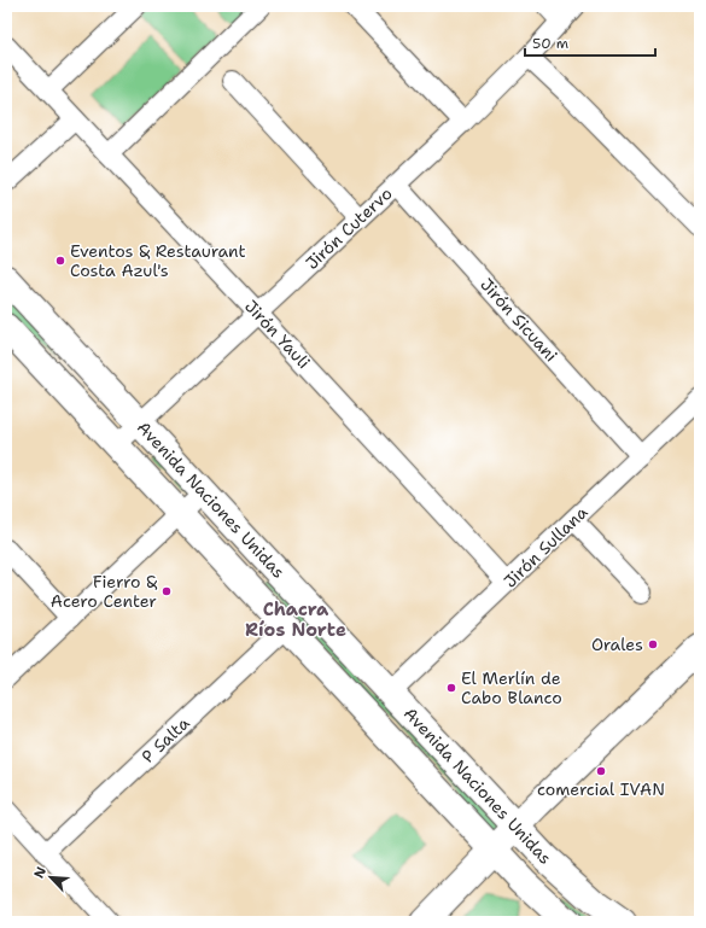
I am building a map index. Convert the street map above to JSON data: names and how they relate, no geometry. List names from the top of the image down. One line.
{"streets":{"main road":["Avenida Naciones Unidas"],"street":["Jirón Cutervo","Jirón Sicuani","Jirón Yauli","Jirón Sullana","P Salta"]},"crossings":[["Jirón Cutervo","Jirón Sicuani"],["Jirón Cutervo","Jirón Yauli"],["Jirón Cutervo","Avenida Naciones Unidas"],["Jirón Sicuani","Jirón Sullana"],["Jirón Yauli","Jirón Sullana"],["Avenida Naciones Unidas","Jirón Sullana"],["Avenida Naciones Unidas","P Salta"]],"districts":["Chacra Ríos Norte"],"places":["Eventos & Restaurant Costa Azul's","Fierro & Acero Center","Orales","El Merlín de Cabo Blanco","comercial IVAN"],"scale_bar":"50 m","north":"top left"}
